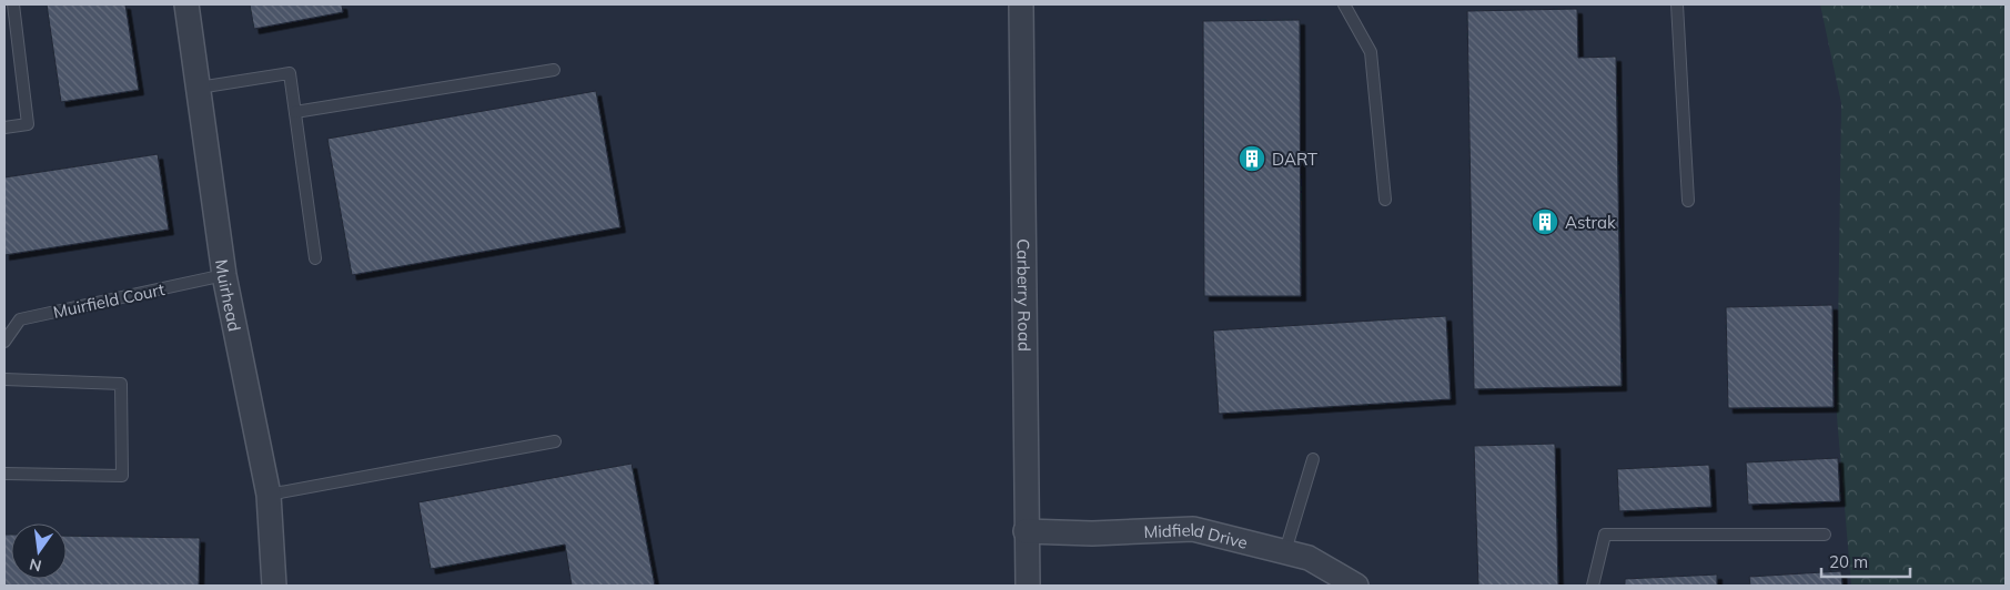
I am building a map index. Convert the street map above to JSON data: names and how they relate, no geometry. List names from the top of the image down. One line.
{"streets":{"street":["Muirhead","Carberry Road","Midfield Drive"],"lane":["Muirfield Court"]},"crossings":[["Muirhead","Muirfield Court"],["Carberry Road","Midfield Drive"]],"places":{"building":["DART","Astrak"]},"scale_bar":"20 m","north":"bottom"}
